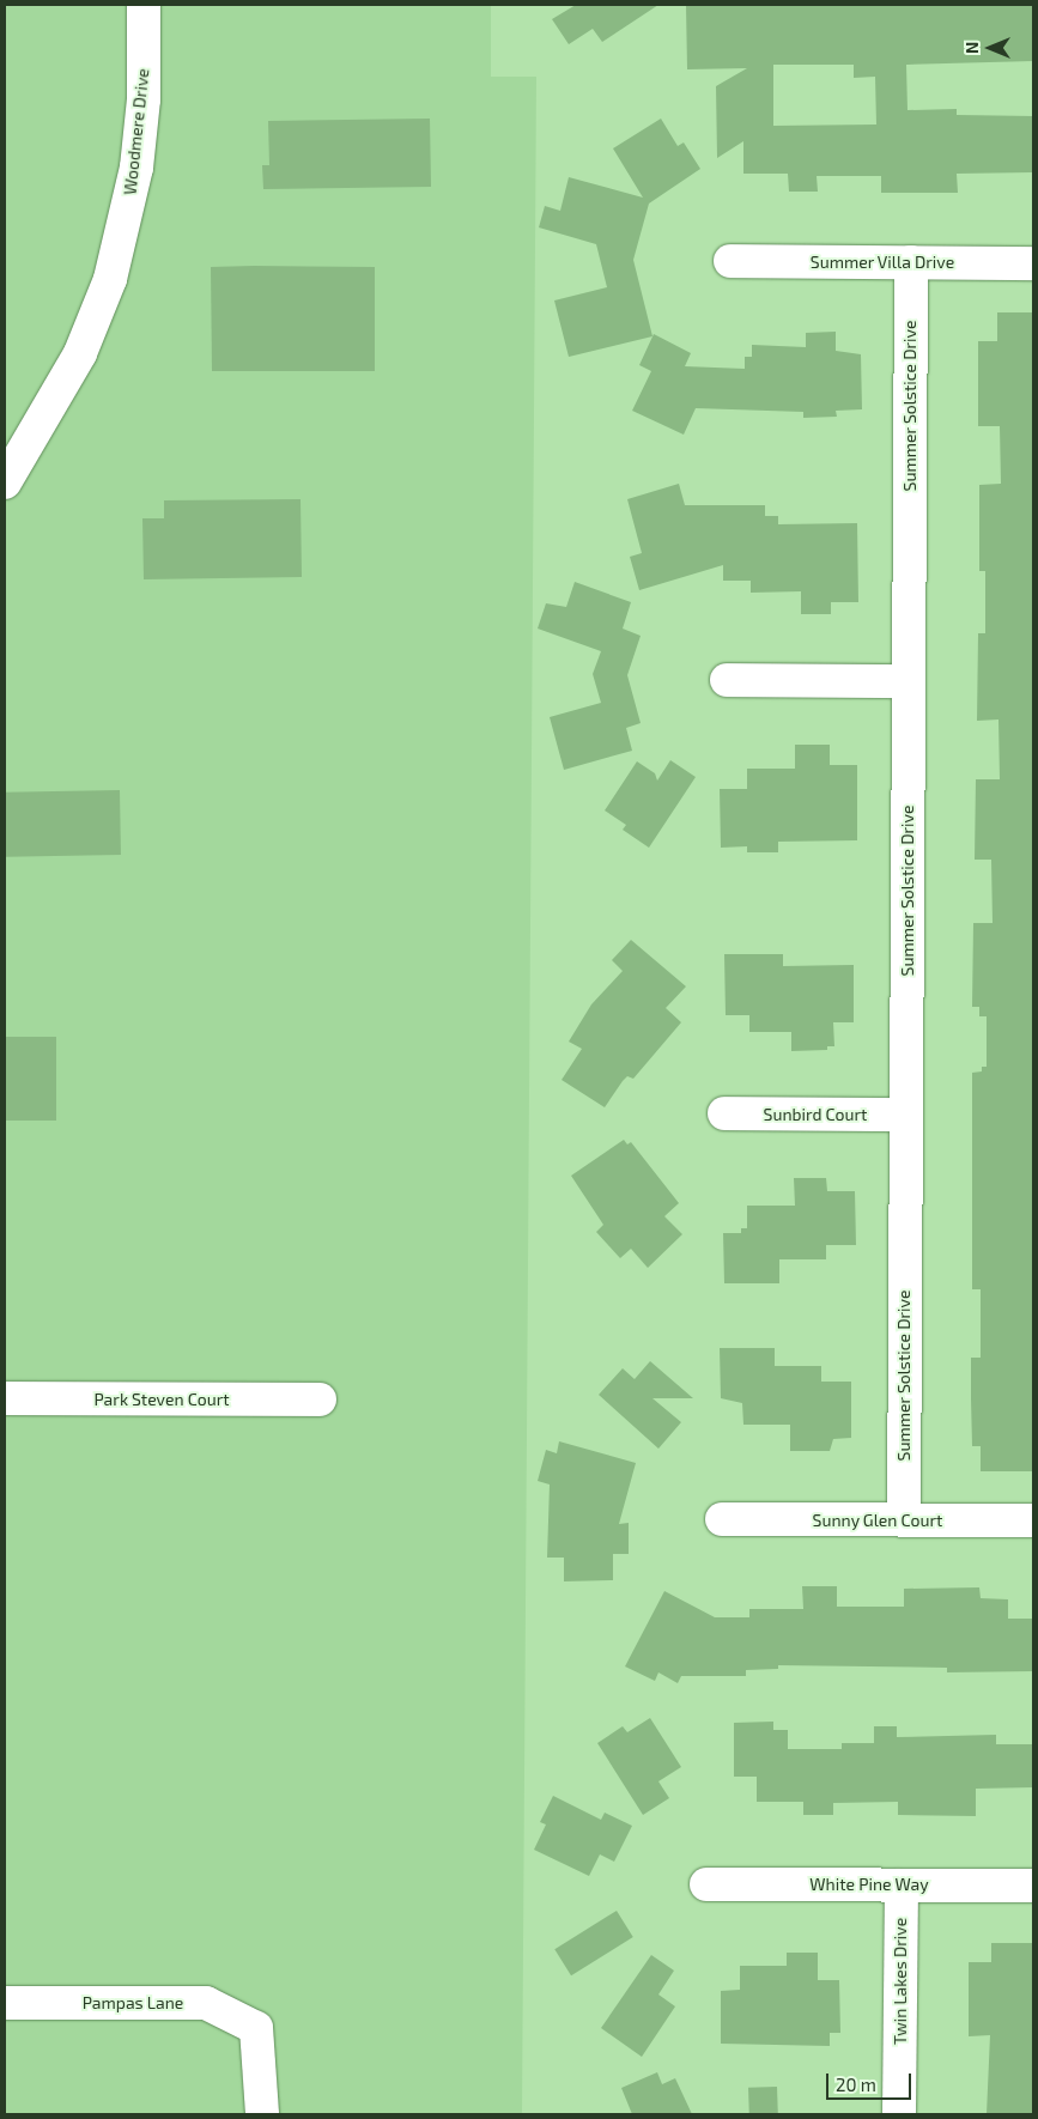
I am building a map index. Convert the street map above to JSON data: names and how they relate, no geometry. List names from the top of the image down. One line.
{"streets":{"street":["Woodmere Drive","Summer Villa Drive","Summer Solstice Drive","Sunbird Court","Park Steven Court","Sunny Glen Court","White Pine Way","Twin Lakes Drive","Pampas Lane"]},"crossings":[["Summer Villa Drive","Summer Solstice Drive"],["Summer Solstice Drive","Sunbird Court"],["Summer Solstice Drive","Sunny Glen Court"],["White Pine Way","Twin Lakes Drive"]],"scale_bar":"20 m","north":"left"}
